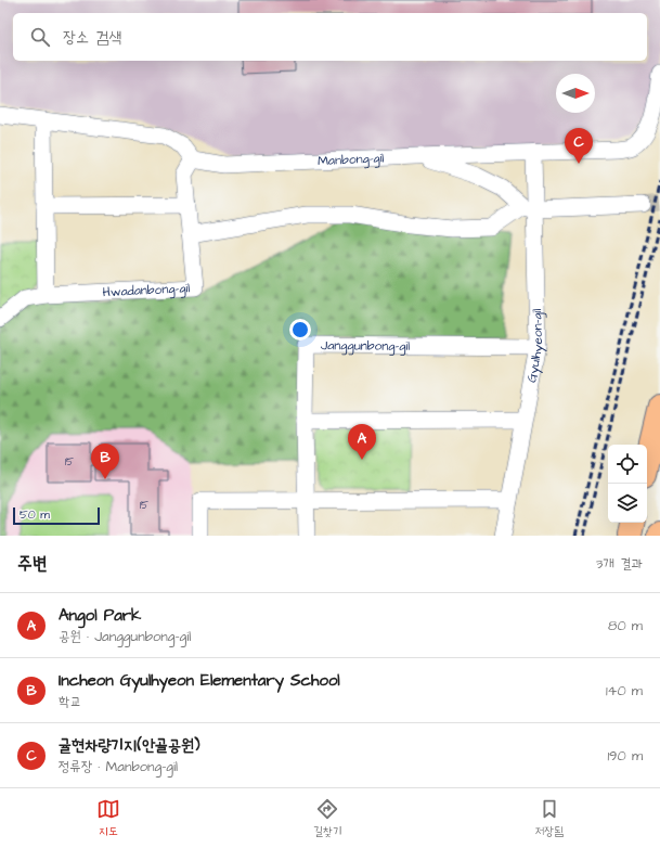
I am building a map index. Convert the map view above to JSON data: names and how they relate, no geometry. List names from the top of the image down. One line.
{"streets":{"street":["Manbong-gil","Hwadanbong-gil","Gyulhyeon-gil","Janggunbong-gil"]},"crossings":[["Manbong-gil","Hwadanbong-gil"],["Manbong-gil","Gyulhyeon-gil"],["Gyulhyeon-gil","Janggunbong-gil"]],"house_numbers":["15","15"],"scale_bar":"50 m","north":"right","page":{"search":"장소 검색","pins":["C","A","B"],"scale":"50 m","heading":["주변","3개 결과"],"list":[{"mark":"A","name":"Angol Park","note":"공원 · Janggunbong-gil","value":"80 m"},{"mark":"B","name":"Incheon Gyulhyeon Elementary School","note":"학교","value":"140 m"},{"mark":"C","name":"귤현차량기지(안골공원)","note":"정류장 · Manbong-gil","value":"190 m"}],"nav":["지도","길찾기","저장됨"]}}
